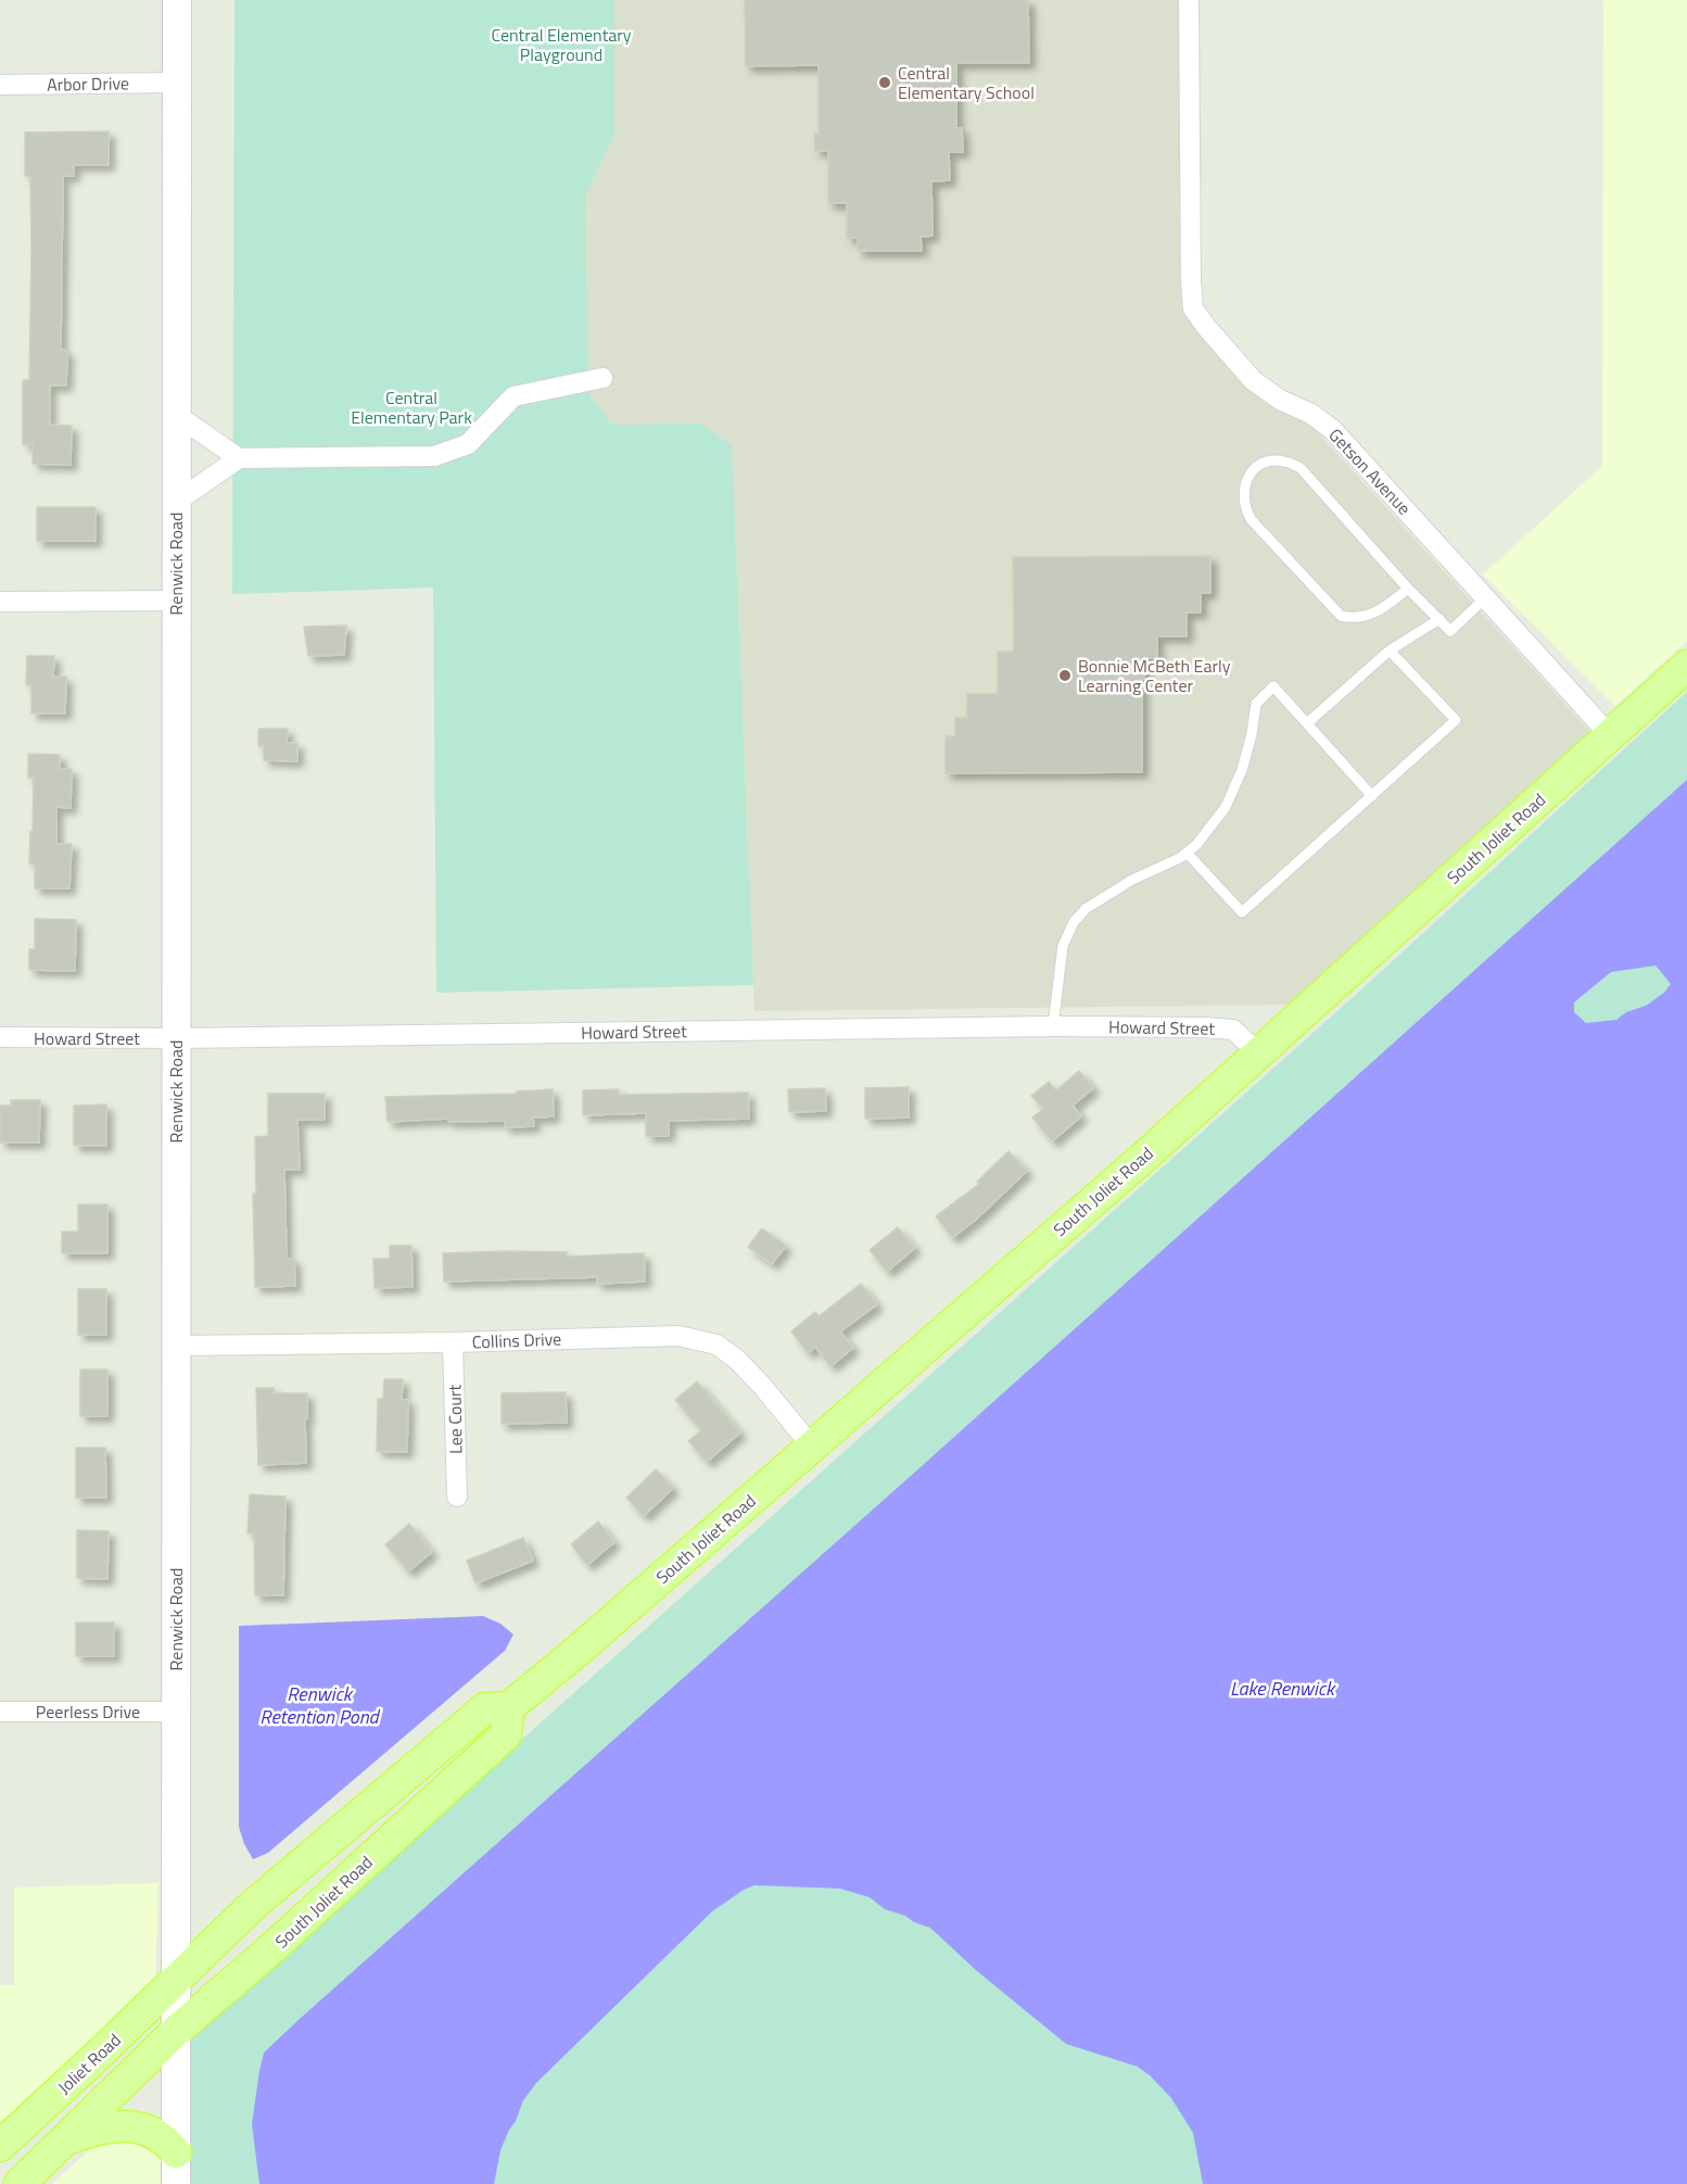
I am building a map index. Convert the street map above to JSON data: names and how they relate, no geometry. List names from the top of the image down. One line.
{"streets":{"main road":["South Joliet Road","Joliet Road"],"street":["Arbor Drive","Getson Avenue","Renwick Road","Howard Street","Collins Drive","Lee Court","Peerless Drive"]},"crossings":[["Arbor Drive","Renwick Road"],["Getson Avenue","South Joliet Road"],["Renwick Road","South Joliet Road"],["Renwick Road","Howard Street"],["Renwick Road","Collins Drive"],["Renwick Road","Peerless Drive"],["Renwick Road","Joliet Road"],["South Joliet Road","Howard Street"],["South Joliet Road","Collins Drive"],["South Joliet Road","Joliet Road"],["Collins Drive","Lee Court"]],"water":["Lake Renwick","Renwick Retention Pond"],"parks":["Central Elementary Playground","Central Elementary Park"],"places":["Central Elementary School","Bonnie McBeth Early Learning Center"]}
